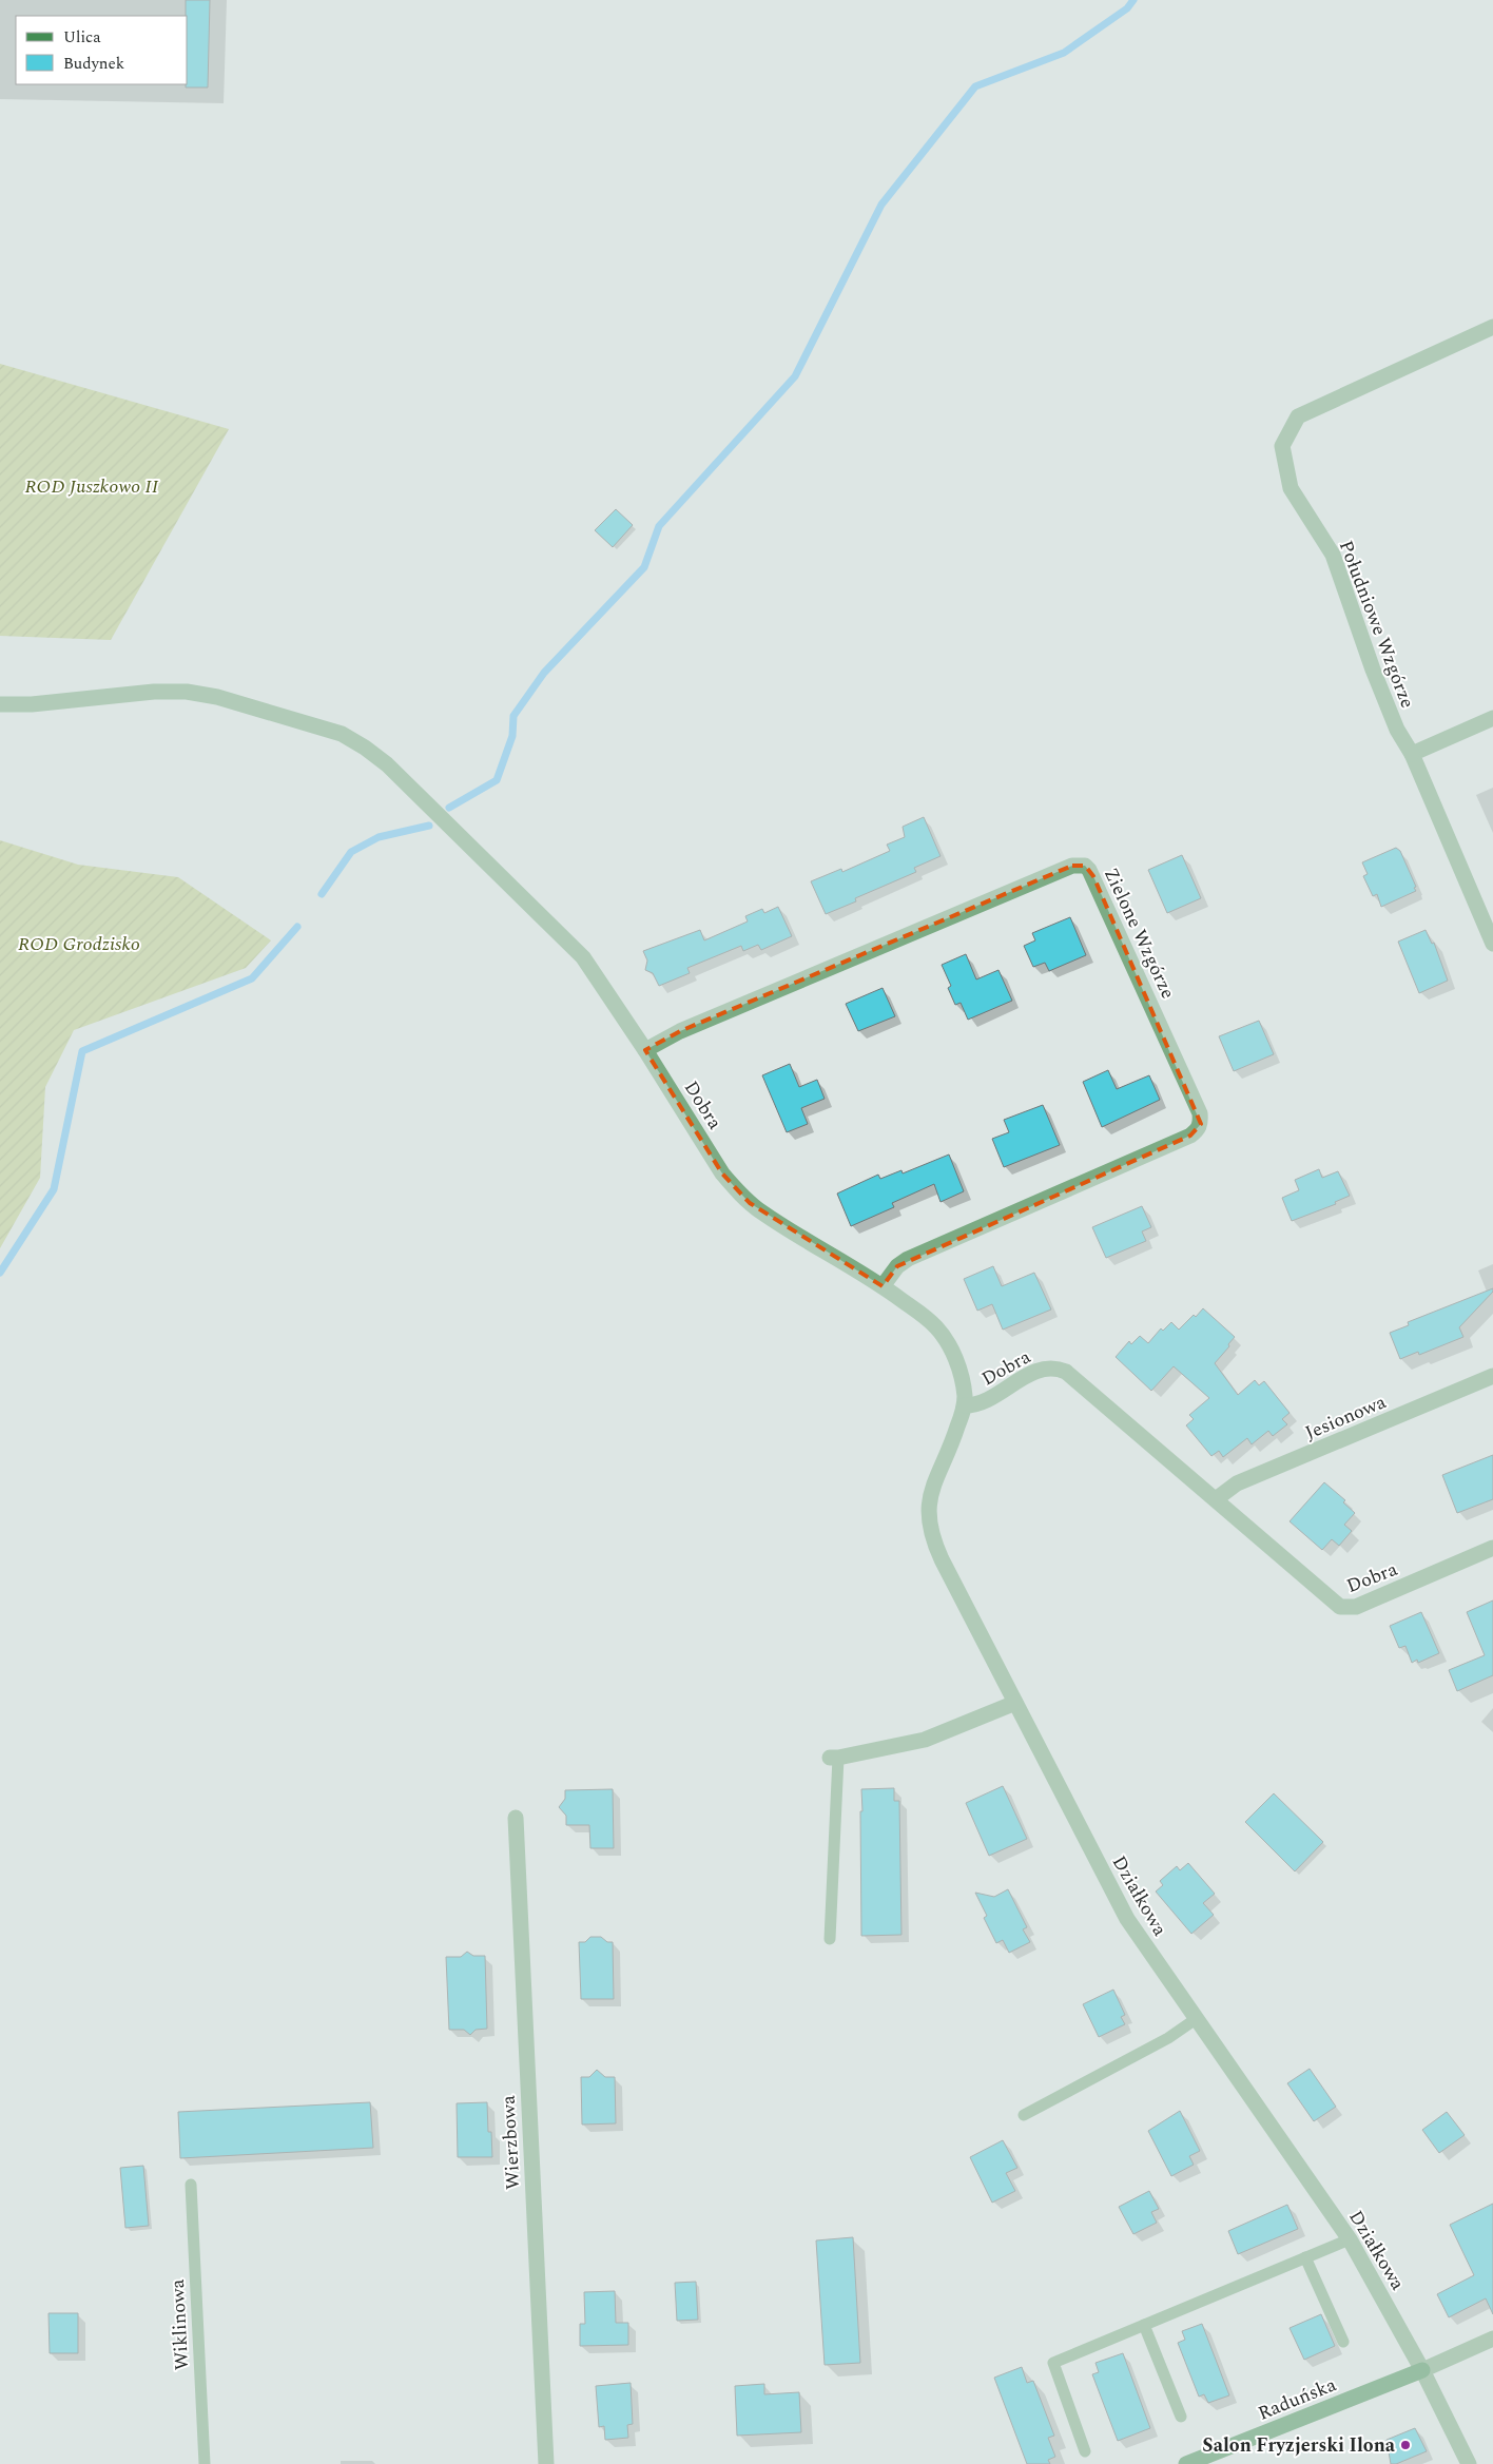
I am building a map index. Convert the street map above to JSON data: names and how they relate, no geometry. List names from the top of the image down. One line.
{"streets":{"street":["Południowe Wzgórze","Zielone Wzgórze","Dobra","Jesionowa","Działkowa","Wierzbowa","Raduńska"],"lane":["Wiklinowa"]},"crossings":[["Zielone Wzgórze","Dobra"],["Dobra","Jesionowa"],["Dobra","Działkowa"],["Działkowa","Raduńska"]],"parks":["ROD Juszkowo II","ROD Grodzisko"],"places":["Salon Fryzjerski Ilona"],"legend":["Ulica","Budynek"]}
